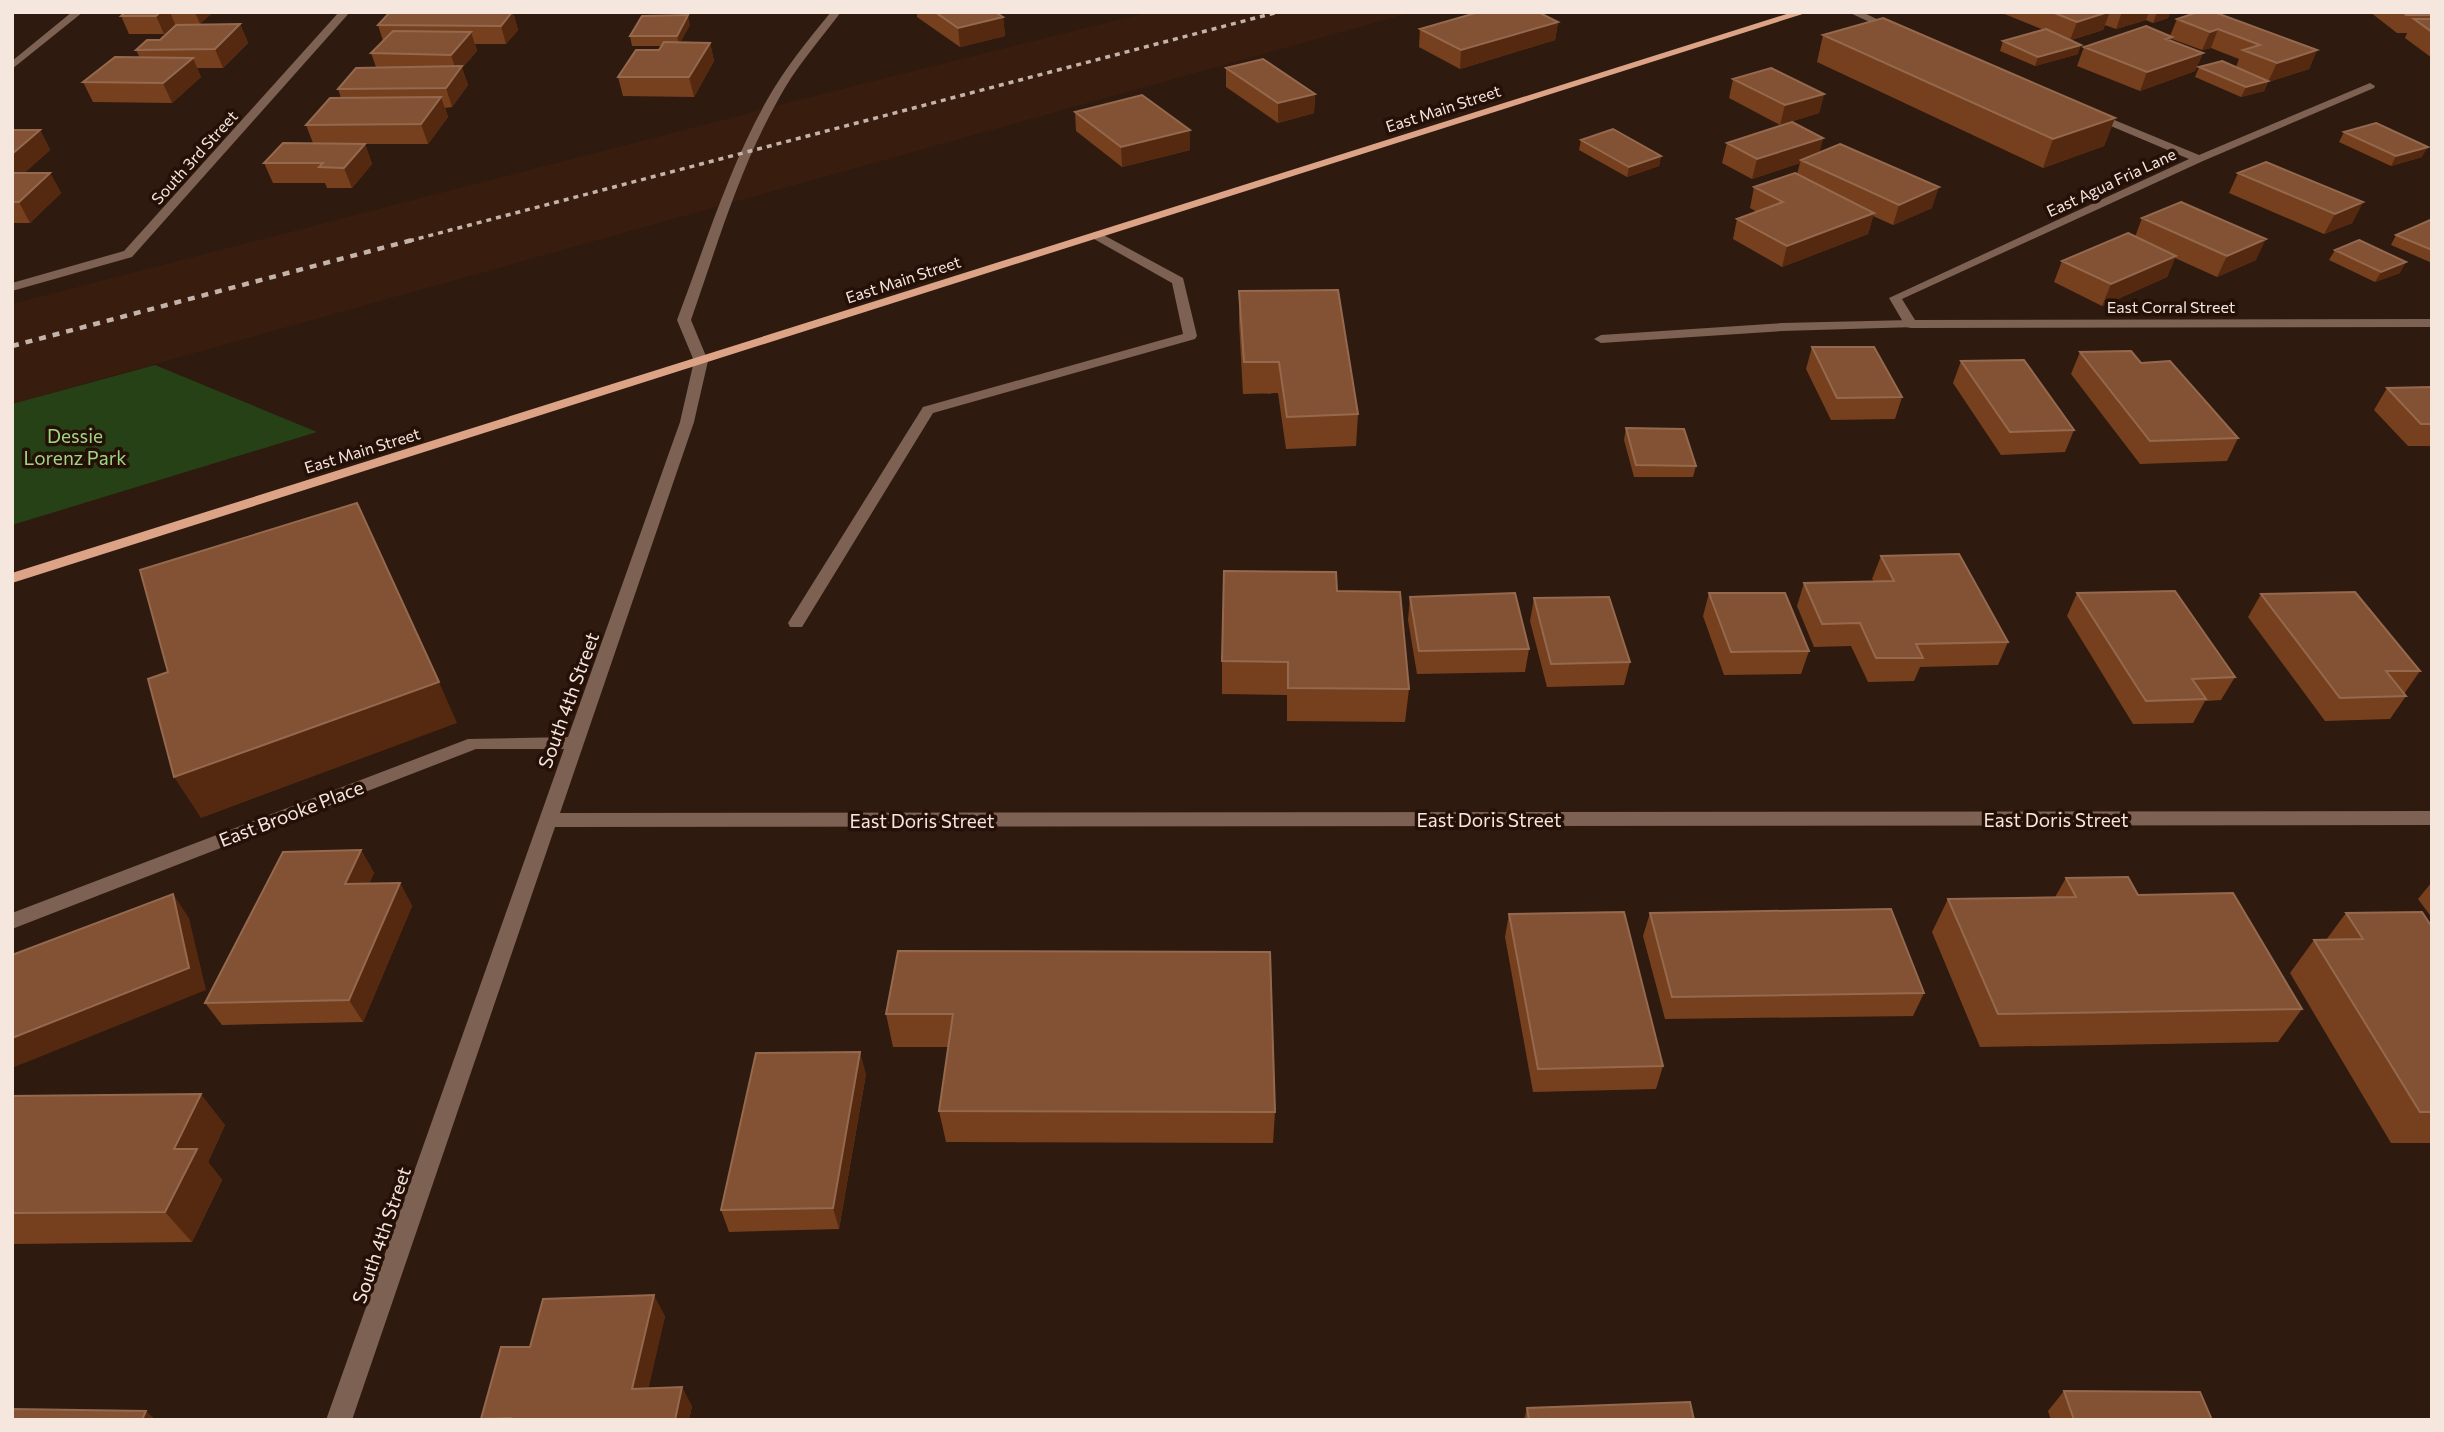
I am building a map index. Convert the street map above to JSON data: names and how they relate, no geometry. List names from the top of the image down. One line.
{"streets":{"main road":["East Main Street"],"street":["South 3rd Street","East Agua Fria Lane","East Corral Street","South 4th Street","East Brooke Place","East Doris Street"]},"crossings":[["East Main Street","South 4th Street"],["East Agua Fria Lane","East Corral Street"],["South 4th Street","East Brooke Place"],["South 4th Street","East Doris Street"]],"parks":["Dessie Lorenz Park"]}
